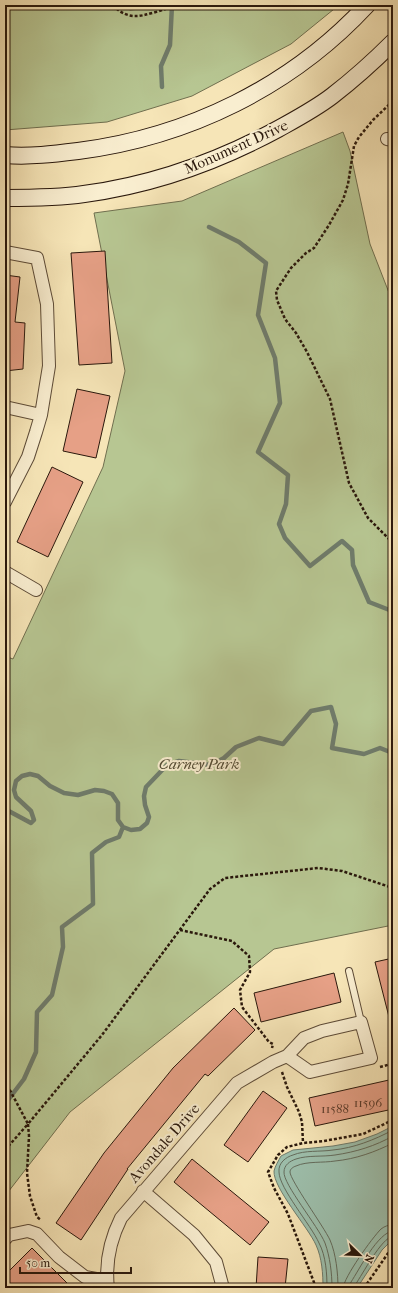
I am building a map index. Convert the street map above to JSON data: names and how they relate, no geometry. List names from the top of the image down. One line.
{"streets":{"main road":["Monument Drive"],"street":["Avondale Drive"]},"parks":["Carney Park"],"house_numbers":["11596","11588"],"scale_bar":"50 m","north":"bottom right"}
